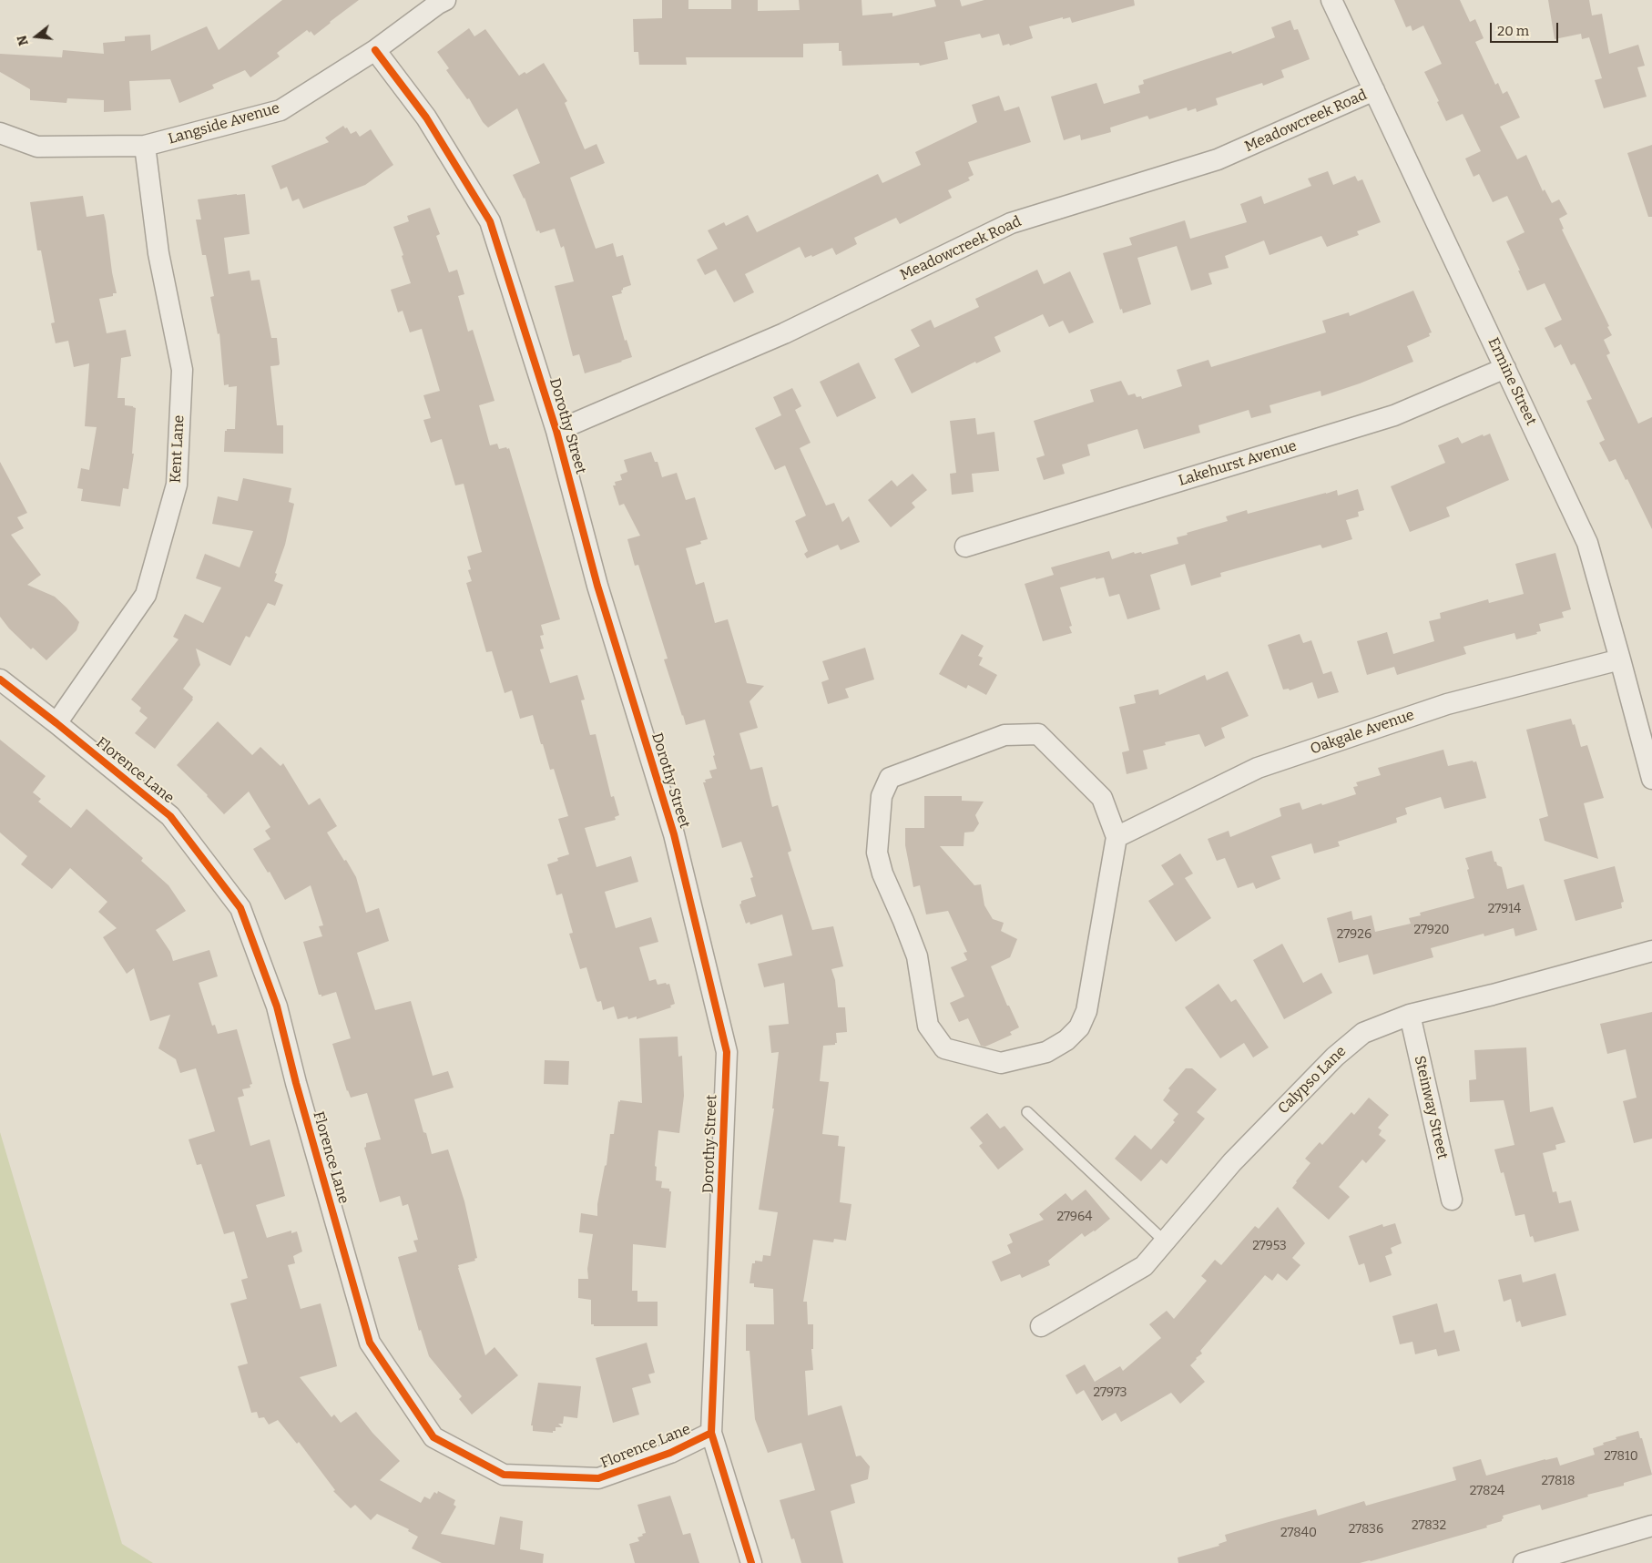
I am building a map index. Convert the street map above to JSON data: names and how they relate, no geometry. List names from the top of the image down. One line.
{"streets":{"street":["Meadowcreek Road","Langside Avenue","Ermine Street","Dorothy Street","Kent Lane","Lakehurst Avenue","Oakgale Avenue","Florence Lane","Calypso Lane","Steinway Street"]},"crossings":[["Meadowcreek Road","Ermine Street"],["Meadowcreek Road","Dorothy Street"],["Langside Avenue","Dorothy Street"],["Langside Avenue","Kent Lane"],["Ermine Street","Lakehurst Avenue"],["Ermine Street","Oakgale Avenue"],["Dorothy Street","Florence Lane"],["Kent Lane","Florence Lane"],["Calypso Lane","Steinway Street"]],"house_numbers":["27914","27920","27926","27964","27953","27973","27810","27818","27824","27832","27836","27840"],"scale_bar":"20 m","north":"left"}
